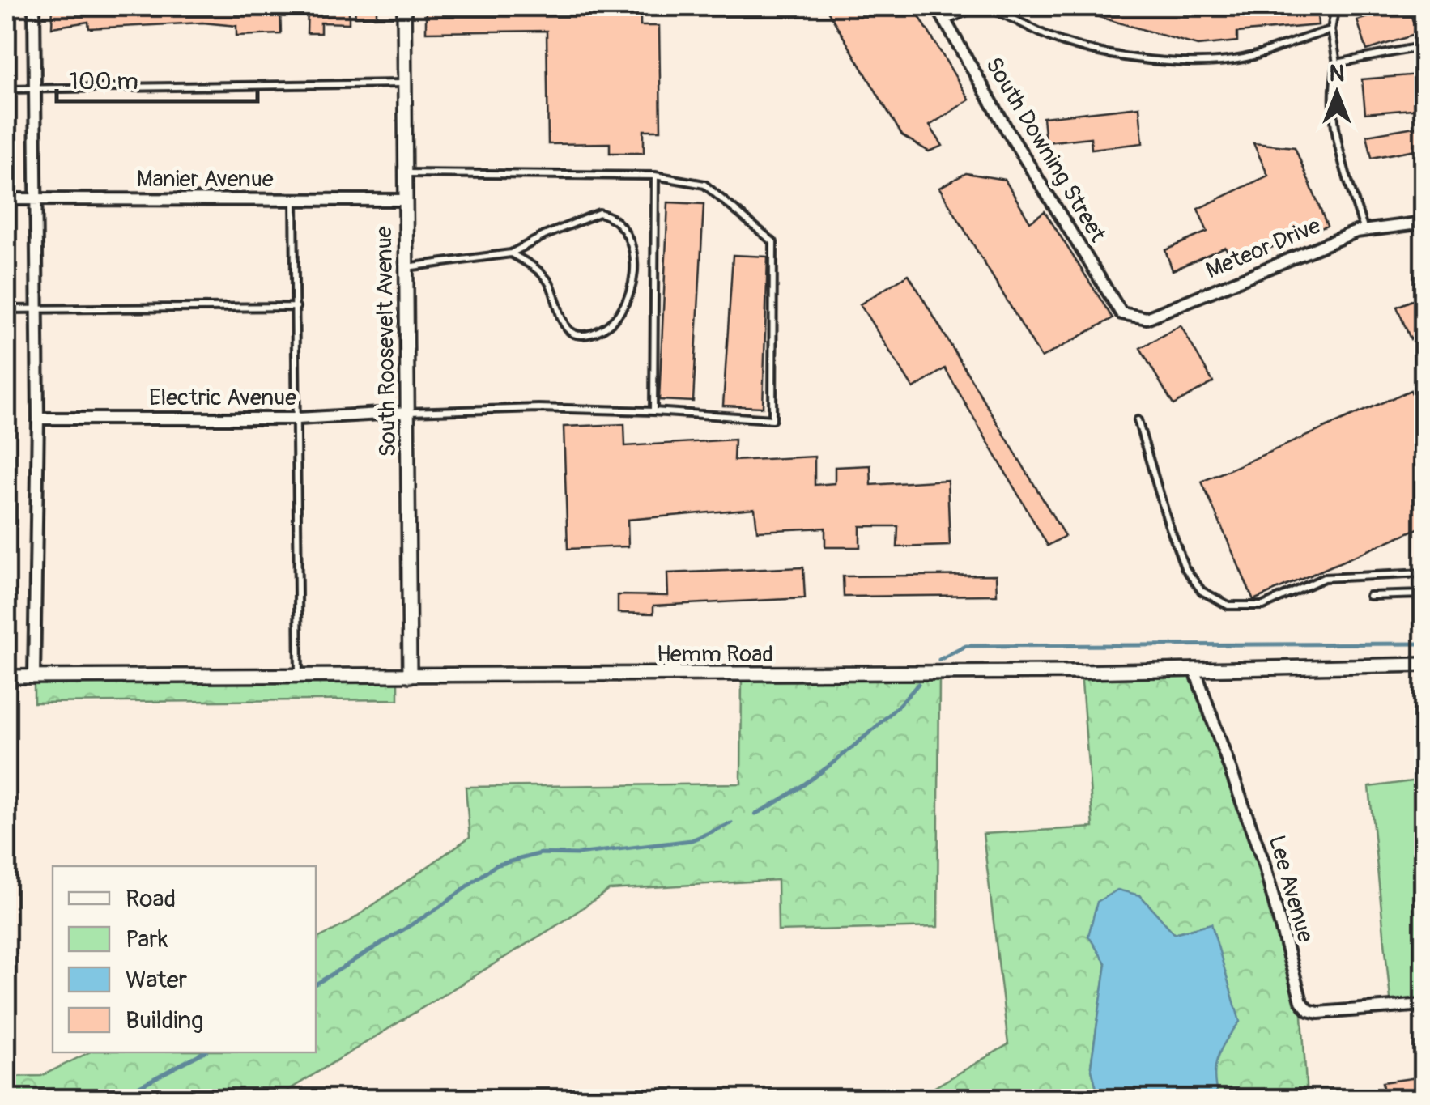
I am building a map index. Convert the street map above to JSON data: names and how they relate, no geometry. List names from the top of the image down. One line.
{"streets":{"street":["South Downing Street","Manier Avenue","Meteor Drive","South Roosevelt Avenue","Electric Avenue","Hemm Road","Lee Avenue"]},"crossings":[["South Downing Street","Meteor Drive"],["Manier Avenue","South Roosevelt Avenue"],["South Roosevelt Avenue","Electric Avenue"],["South Roosevelt Avenue","Hemm Road"],["Hemm Road","Lee Avenue"]],"legend":["Road","Park","Water","Building"],"scale_bar":"100 m","north":"top"}
